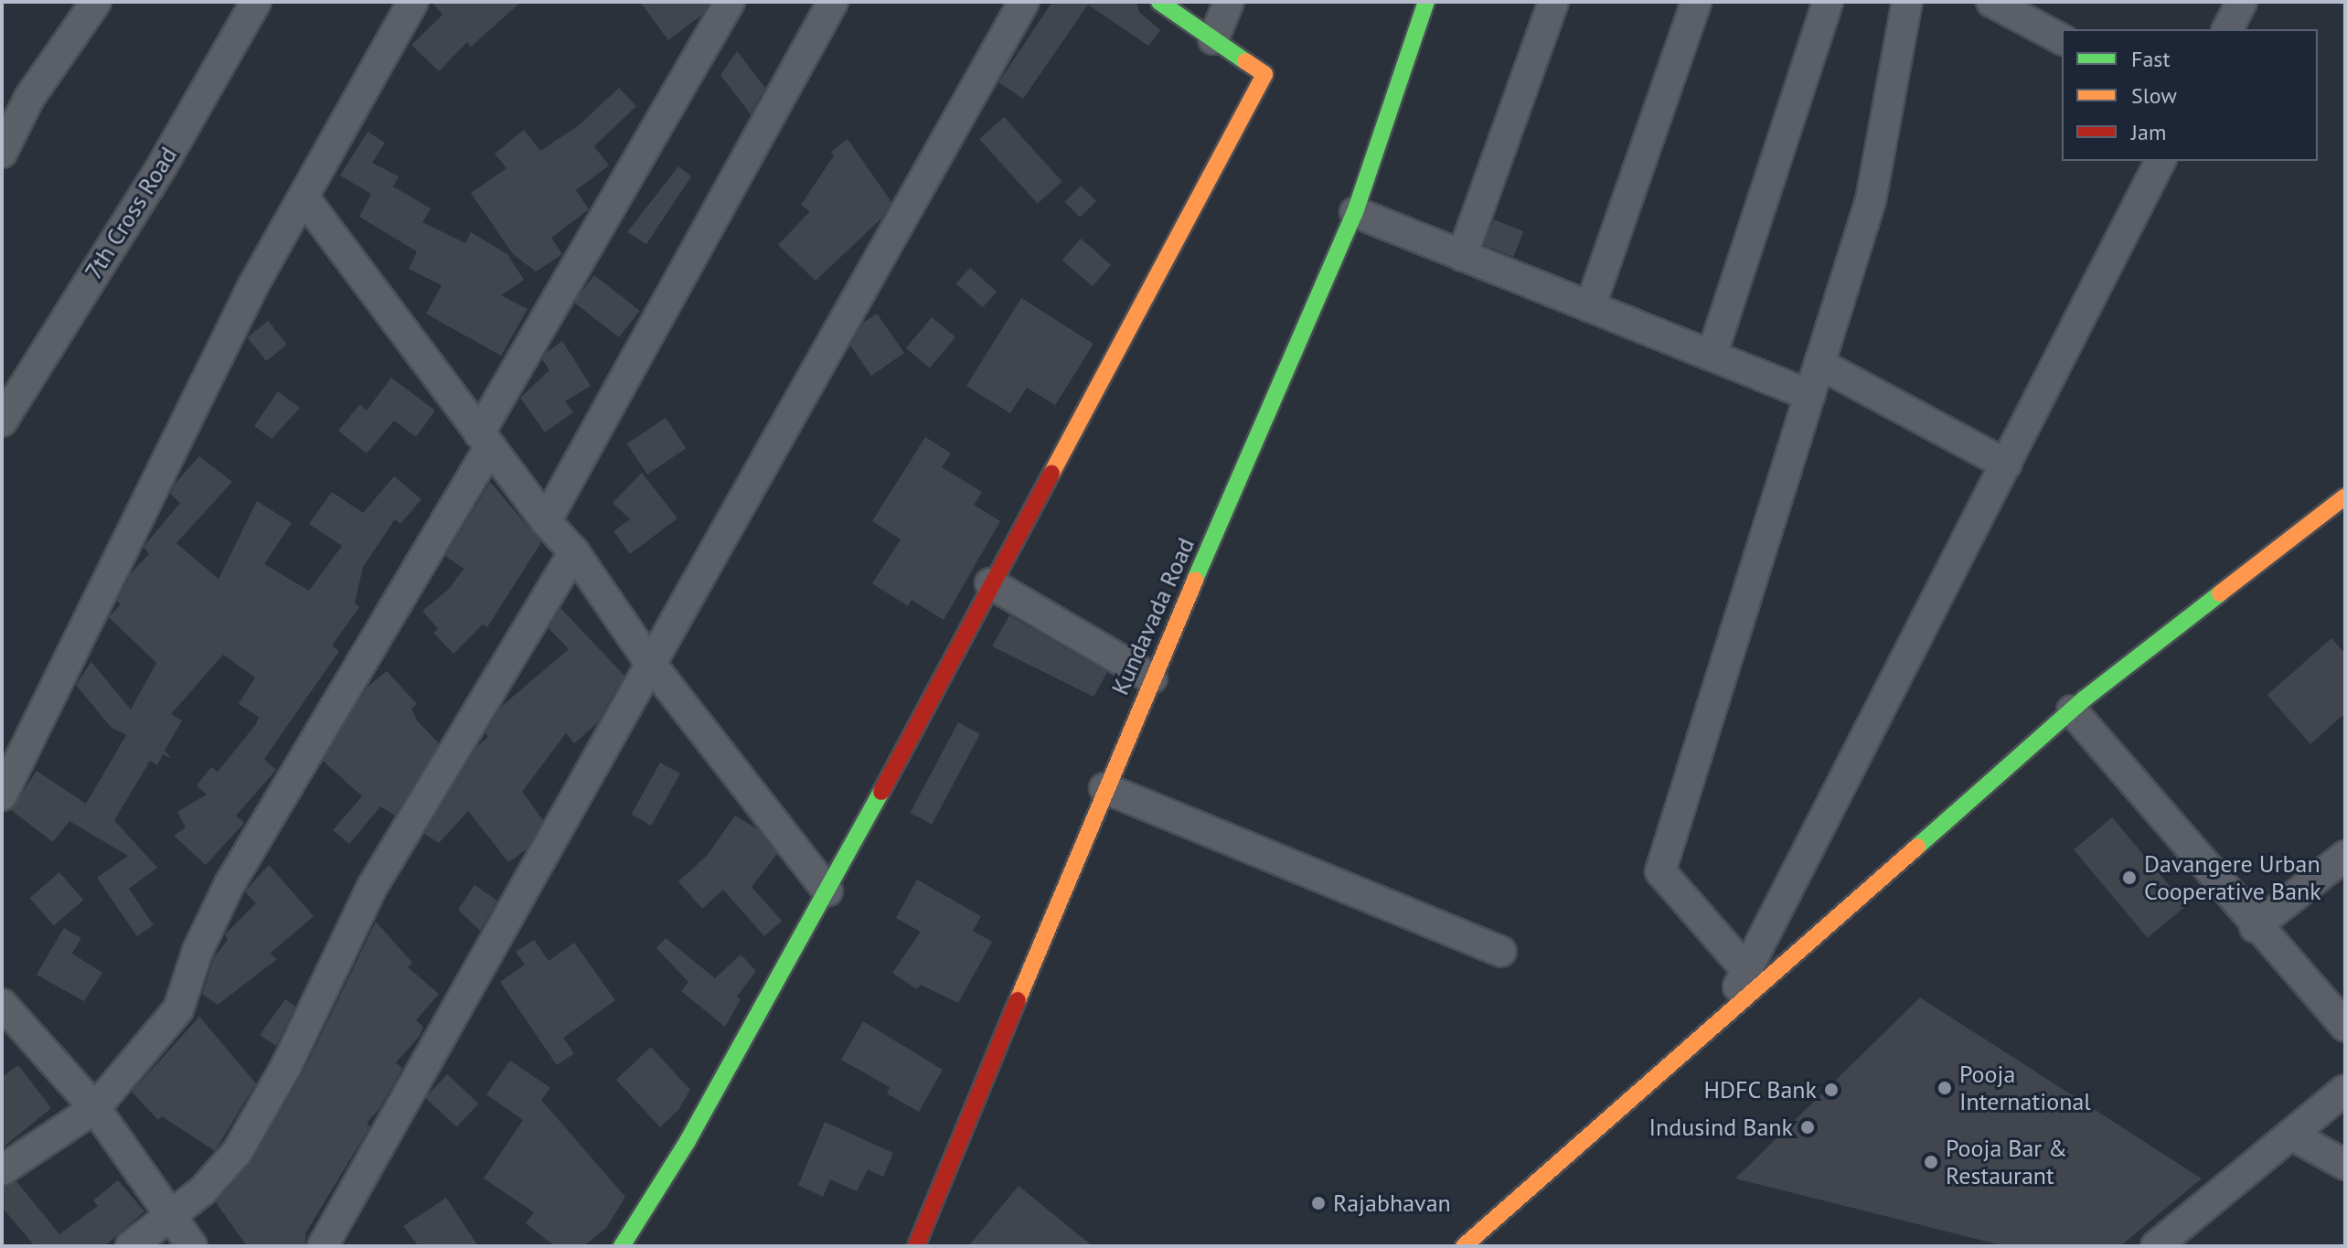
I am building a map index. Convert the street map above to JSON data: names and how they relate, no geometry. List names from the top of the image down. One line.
{"streets":{"street":["7th Cross Road","Kundavada Road"]},"places":["Davangere Urban Cooperative Bank","Pooja International","HDFC Bank","Indusind Bank","Pooja Bar & Restaurant","Rajabhavan"],"legend":["Fast","Slow","Jam"]}
